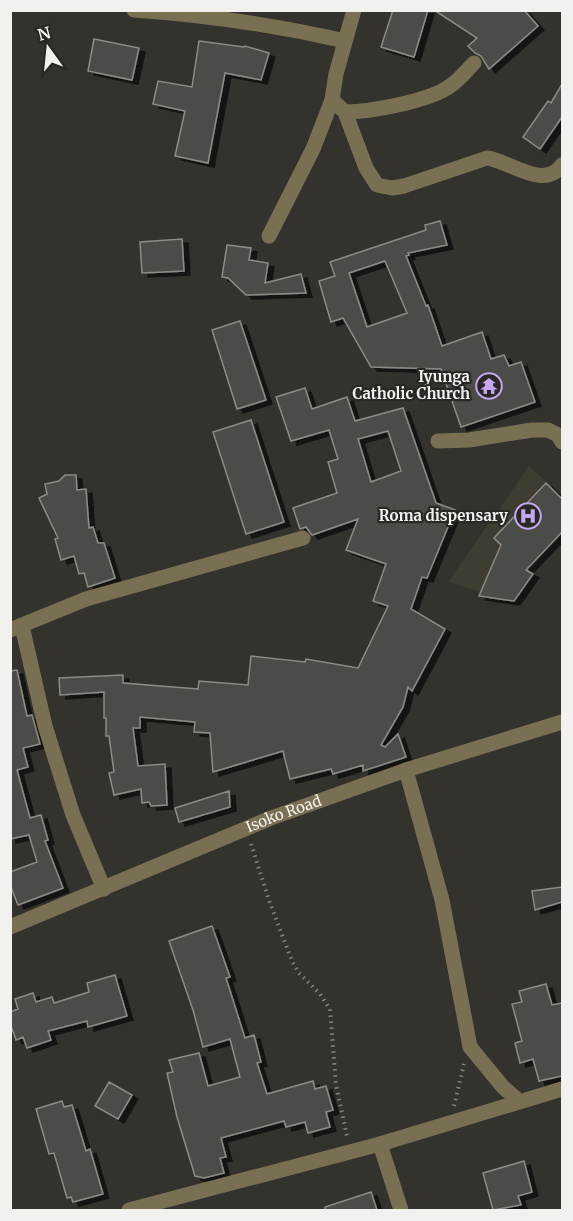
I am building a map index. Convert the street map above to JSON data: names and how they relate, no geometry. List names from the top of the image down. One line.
{"streets":{"street":["Isoko Road"]},"places":{"temple":["Iyunga Catholic Church"],"hospital":["Roma dispensary"]},"north":"top"}
